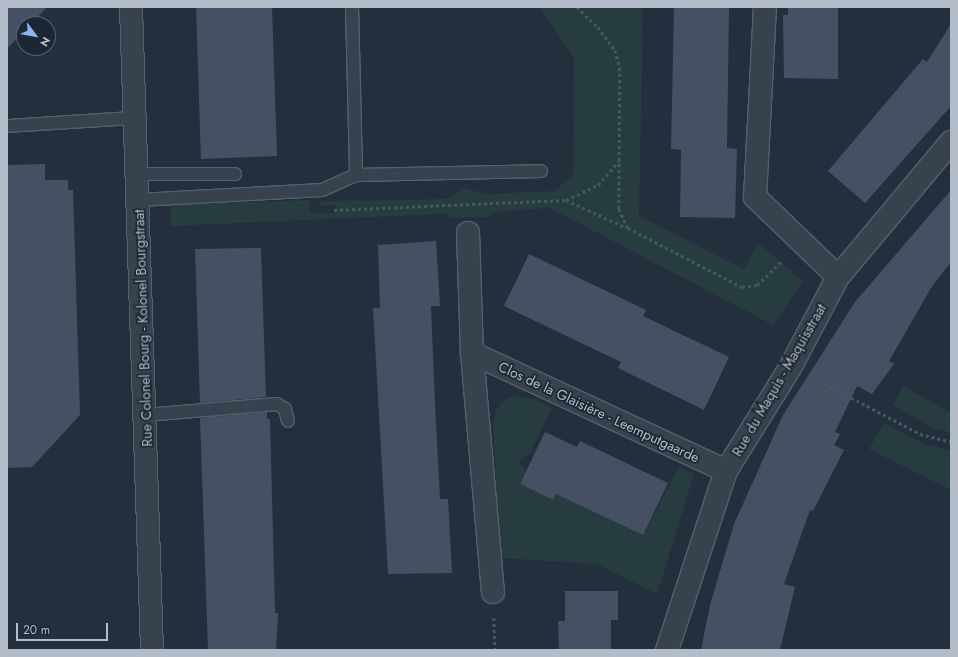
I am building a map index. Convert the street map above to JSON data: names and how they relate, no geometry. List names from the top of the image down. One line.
{"streets":{"street":["Rue Colonel Bourg - Kolonel Bourgstraat","Rue du Maquis - Maquisstraat","Clos de la Glaisière - Leemputgaarde"]},"crossings":[["Rue du Maquis - Maquisstraat","Clos de la Glaisière - Leemputgaarde"]],"scale_bar":"20 m","north":"bottom right"}
